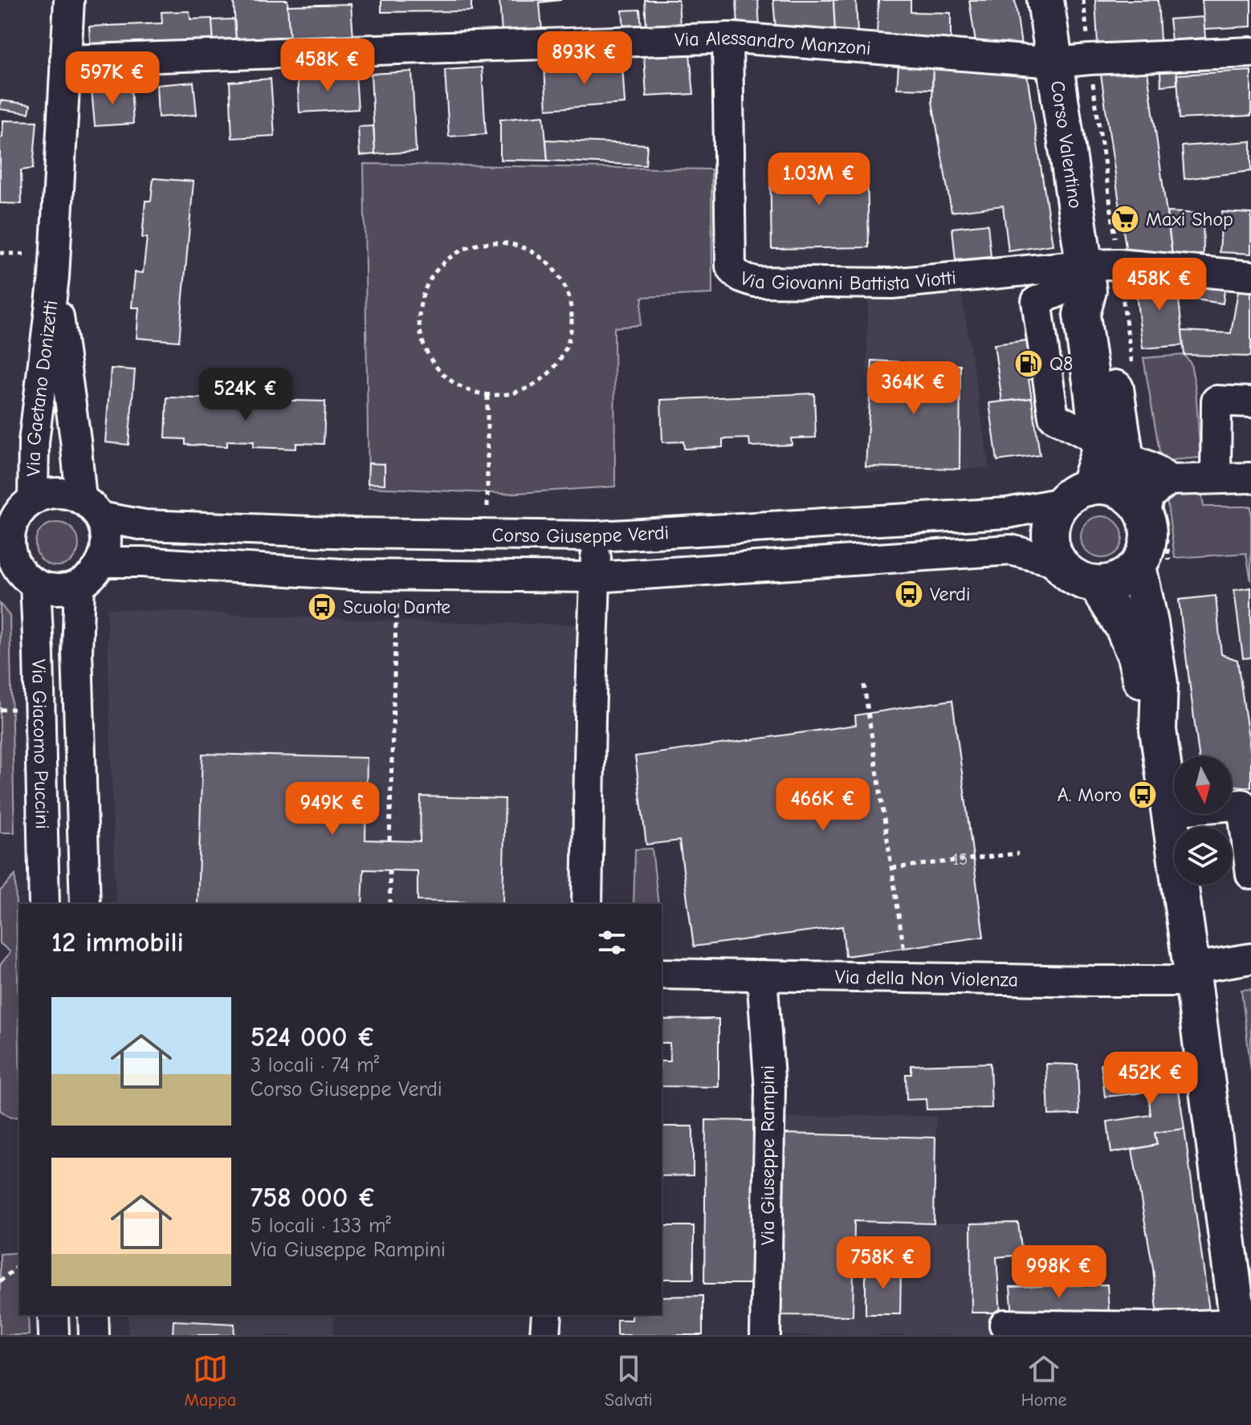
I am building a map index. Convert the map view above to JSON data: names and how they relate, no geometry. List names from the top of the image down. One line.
{"streets":{"main road":["Corso Valentino"],"street":["Via Alessandro Manzoni","Via Giovanni Battista Viotti","Via Gaetano Donizetti","Corso Giuseppe Verdi","Via Giacomo Puccini","Via della Non Violenza","Via Giuseppe Rampini"]},"crossings":[["Via Alessandro Manzoni","Corso Valentino"],["Via Alessandro Manzoni","Via Giovanni Battista Viotti"],["Via Alessandro Manzoni","Via Gaetano Donizetti"],["Corso Valentino","Via Giovanni Battista Viotti"],["Corso Valentino","Corso Giuseppe Verdi"],["Via Gaetano Donizetti","Corso Giuseppe Verdi"],["Via Gaetano Donizetti","Via Giacomo Puccini"],["Corso Giuseppe Verdi","Via Giacomo Puccini"],["Via della Non Violenza","Via Giuseppe Rampini"]],"places":{"supermarket":["Maxi Shop"],"fuel station":["Q8"],"bus stop":["Verdi","Scuola Dante","A. Moro"]},"house_numbers":["15"],"north":"bottom","page":{"price":["893K €","458K €","597K €","1.03M €","458K €","364K €","524K €","466K €","949K €","452K €","758K €","998K €"],"heading":"12 immobili","list":[{"name":"524 000 €","note":"3 locali · 74 m² · Corso Giuseppe Verdi"},{"name":"758 000 €","note":"5 locali · 133 m² · Via Giuseppe Rampini"}],"tabs":["Mappa","Salvati","Home"]}}
